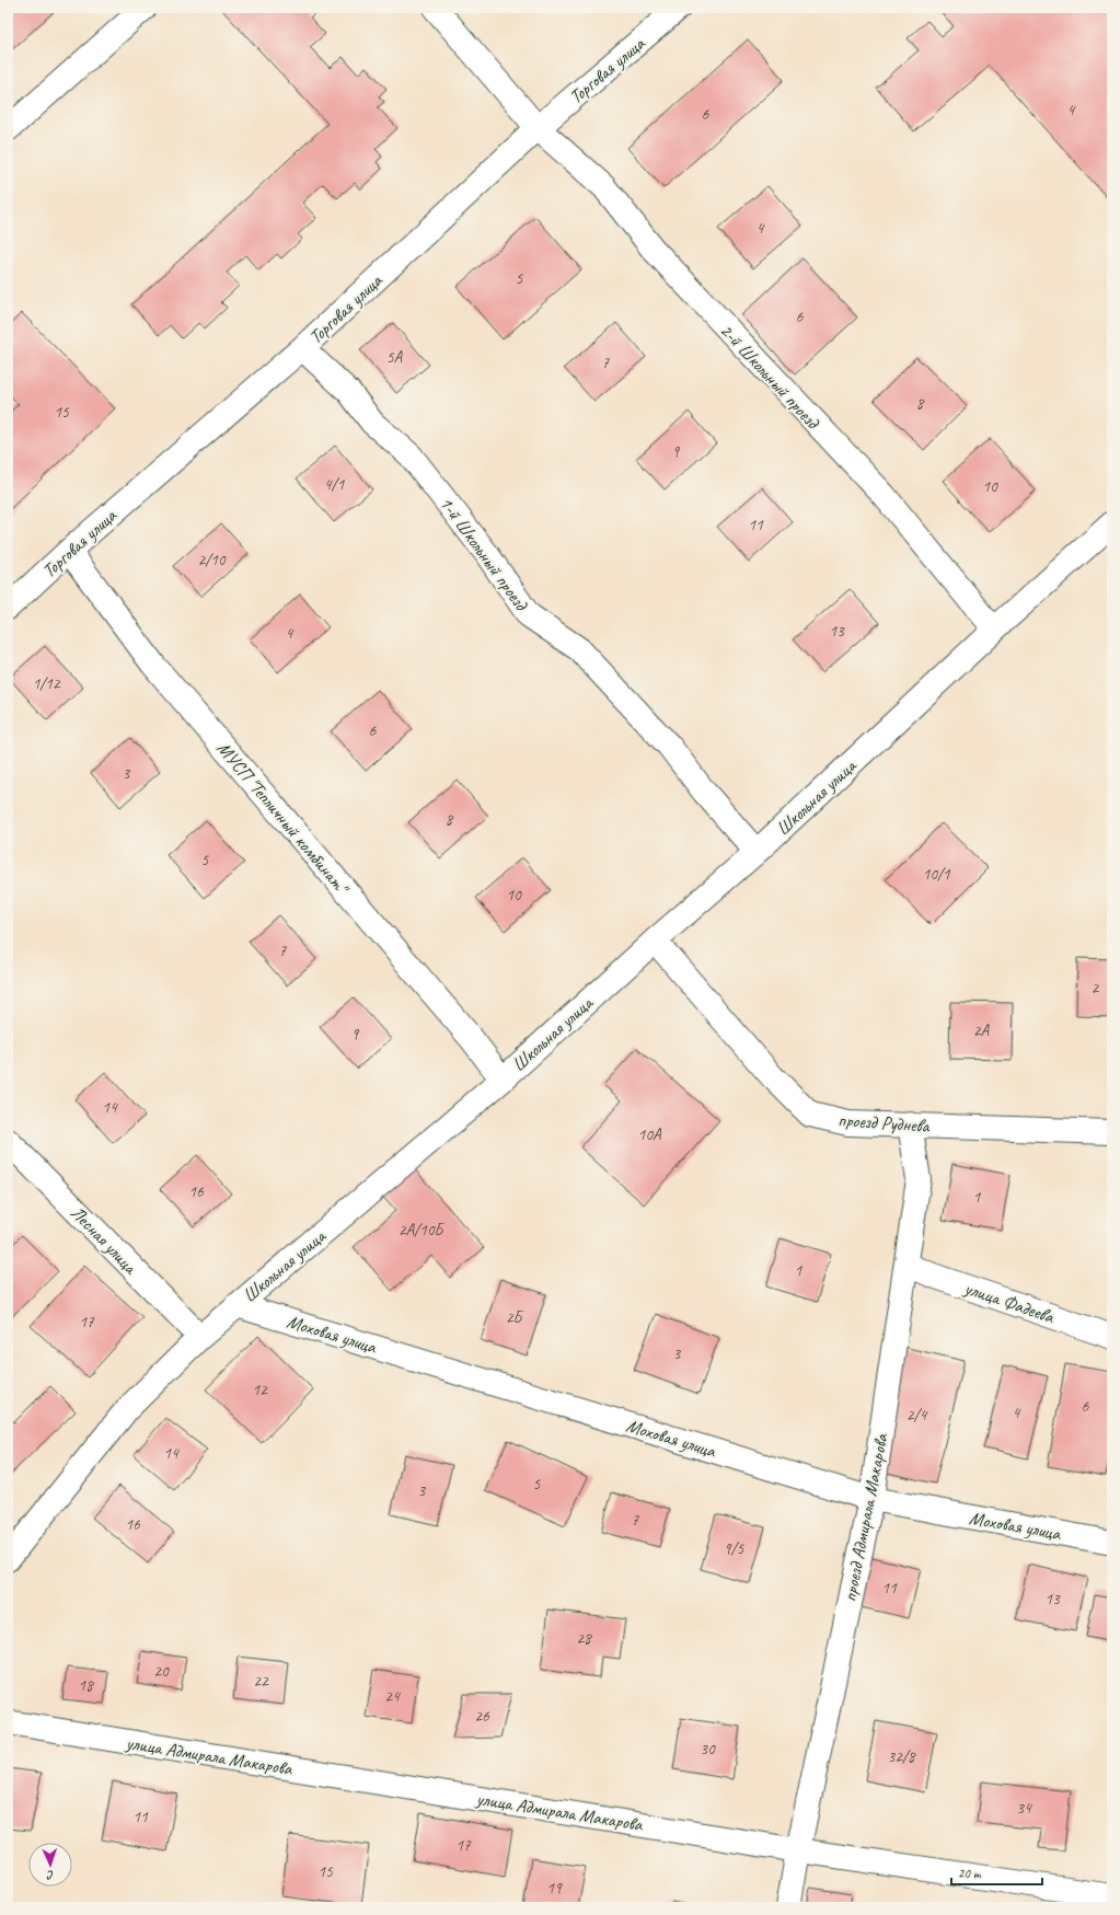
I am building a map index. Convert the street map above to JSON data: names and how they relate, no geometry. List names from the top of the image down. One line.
{"streets":{"street":["Торговая улица","2-й Школьный проезд","1-й Школьный проезд","Школьная улица","МУСП \"Тепличный комбинат\"","проезд Руднева","Лесная улица","улица Фадеева","Моховая улица","проезд Адмирала Макарова","улица Адмирала Макарова"]},"crossings":[["Торговая улица","2-й Школьный проезд"],["Торговая улица","1-й Школьный проезд"],["Торговая улица","МУСП \"Тепличный комбинат\""],["2-й Школьный проезд","Школьная улица"],["1-й Школьный проезд","Школьная улица"],["Школьная улица","МУСП \"Тепличный комбинат\""],["Школьная улица","проезд Руднева"],["Школьная улица","Лесная улица"],["Школьная улица","Моховая улица"],["проезд Руднева","проезд Адмирала Макарова"],["улица Фадеева","проезд Адмирала Макарова"],["Моховая улица","проезд Адмирала Макарова"],["проезд Адмирала Макарова","улица Адмирала Макарова"]],"house_numbers":["4","6","4","5","6","5А","7","8","15","9","4/1","10","11","2/10","13","4","1/12","6","3","8","5","10/1","10","7","2","2А","9","14","10А","16","1","2А/10Б","1","2Б","17","3","12","6","4","2/4","14","5","3","7","16","9/5","11","13","28","20","22","18","24","26","30","32/8","34","11","17","15","19"],"scale_bar":"20 m","north":"bottom"}
